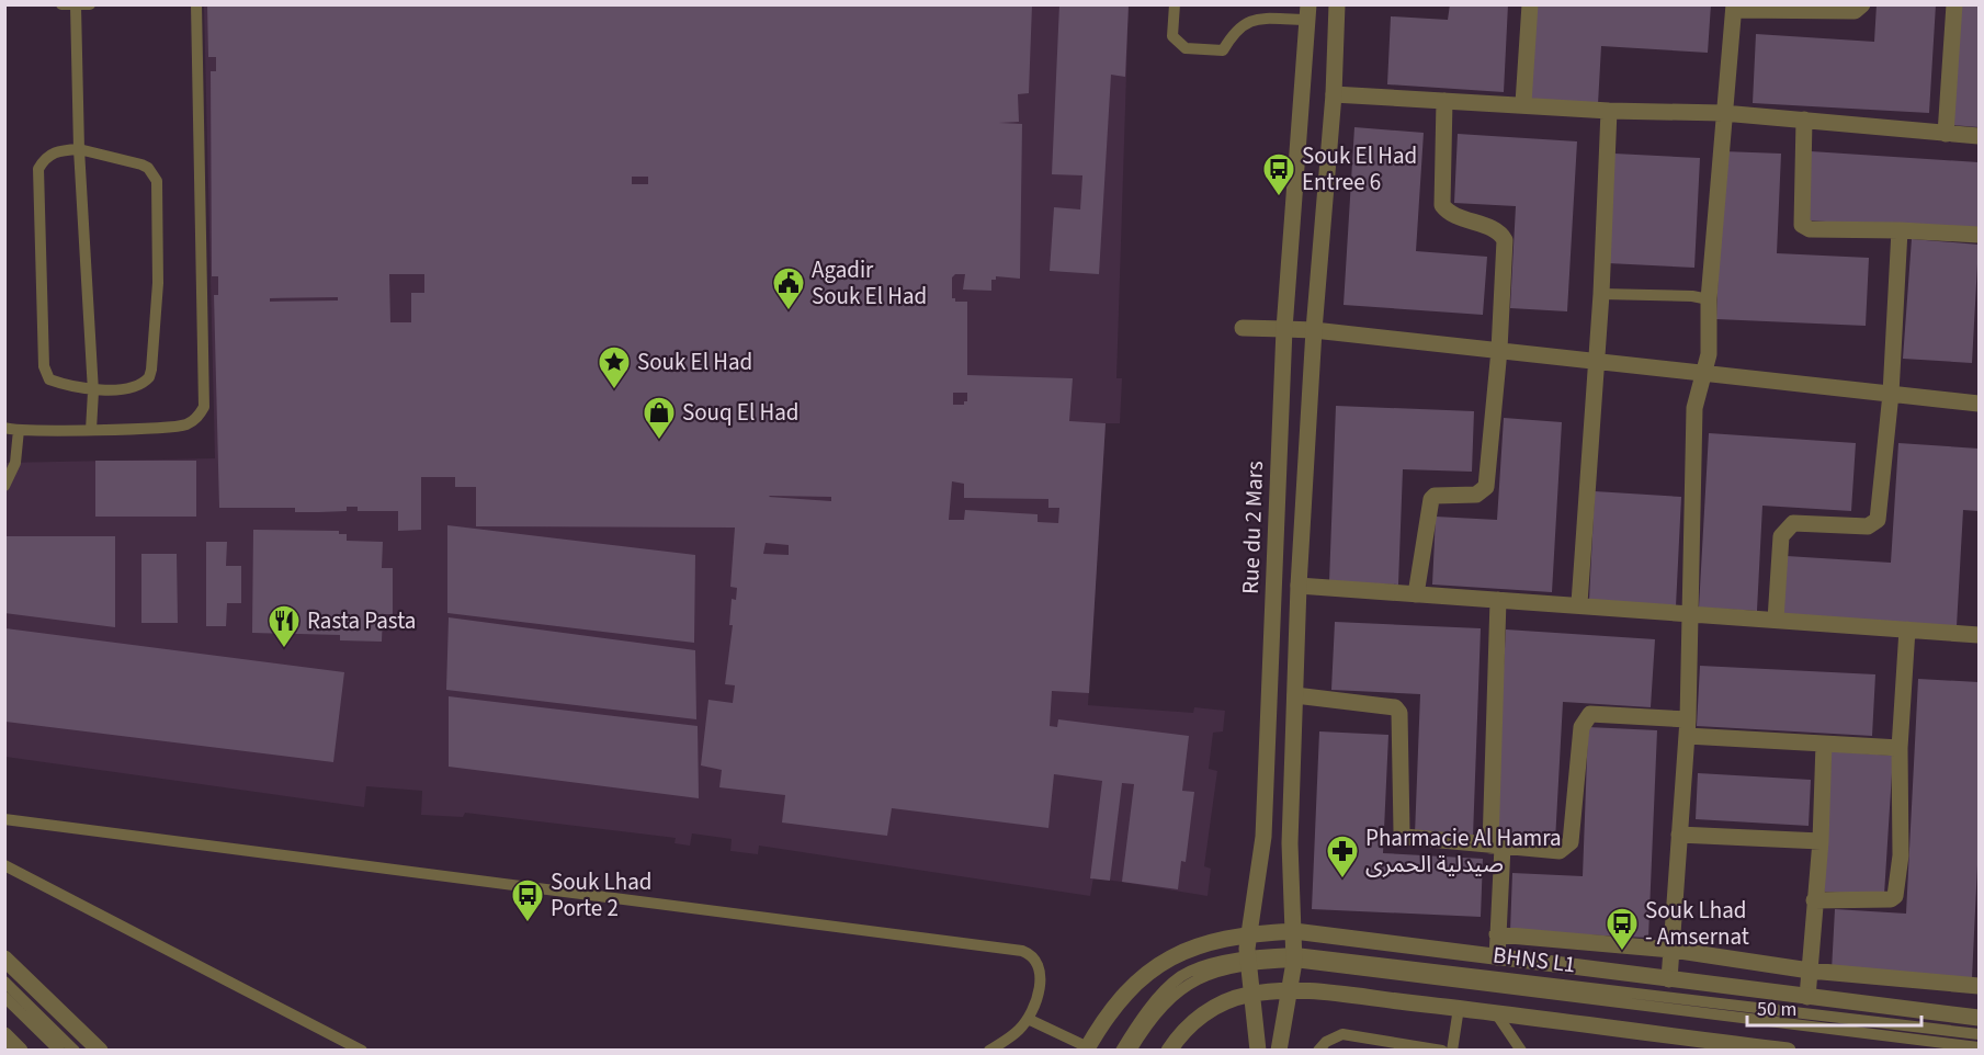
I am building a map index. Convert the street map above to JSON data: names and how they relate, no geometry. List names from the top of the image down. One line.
{"streets":{"street":["Rue du 2 Mars"],"lane":["BHNS L1"]},"crossings":[["Rue du 2 Mars","BHNS L1"]],"places":{"bus stop":["Souk El Had Entree 6","Souk Lhad Porte 2","Souk Lhad - Amsernat"],"public building":["Agadir Souk El Had"],"place":["Souk El Had"],"shop":["Souq El Had"],"restaurant":["Rasta Pasta"],"pharmacy":["Pharmacie Al Hamra صيدلية الحمرى"]},"scale_bar":"50 m"}
